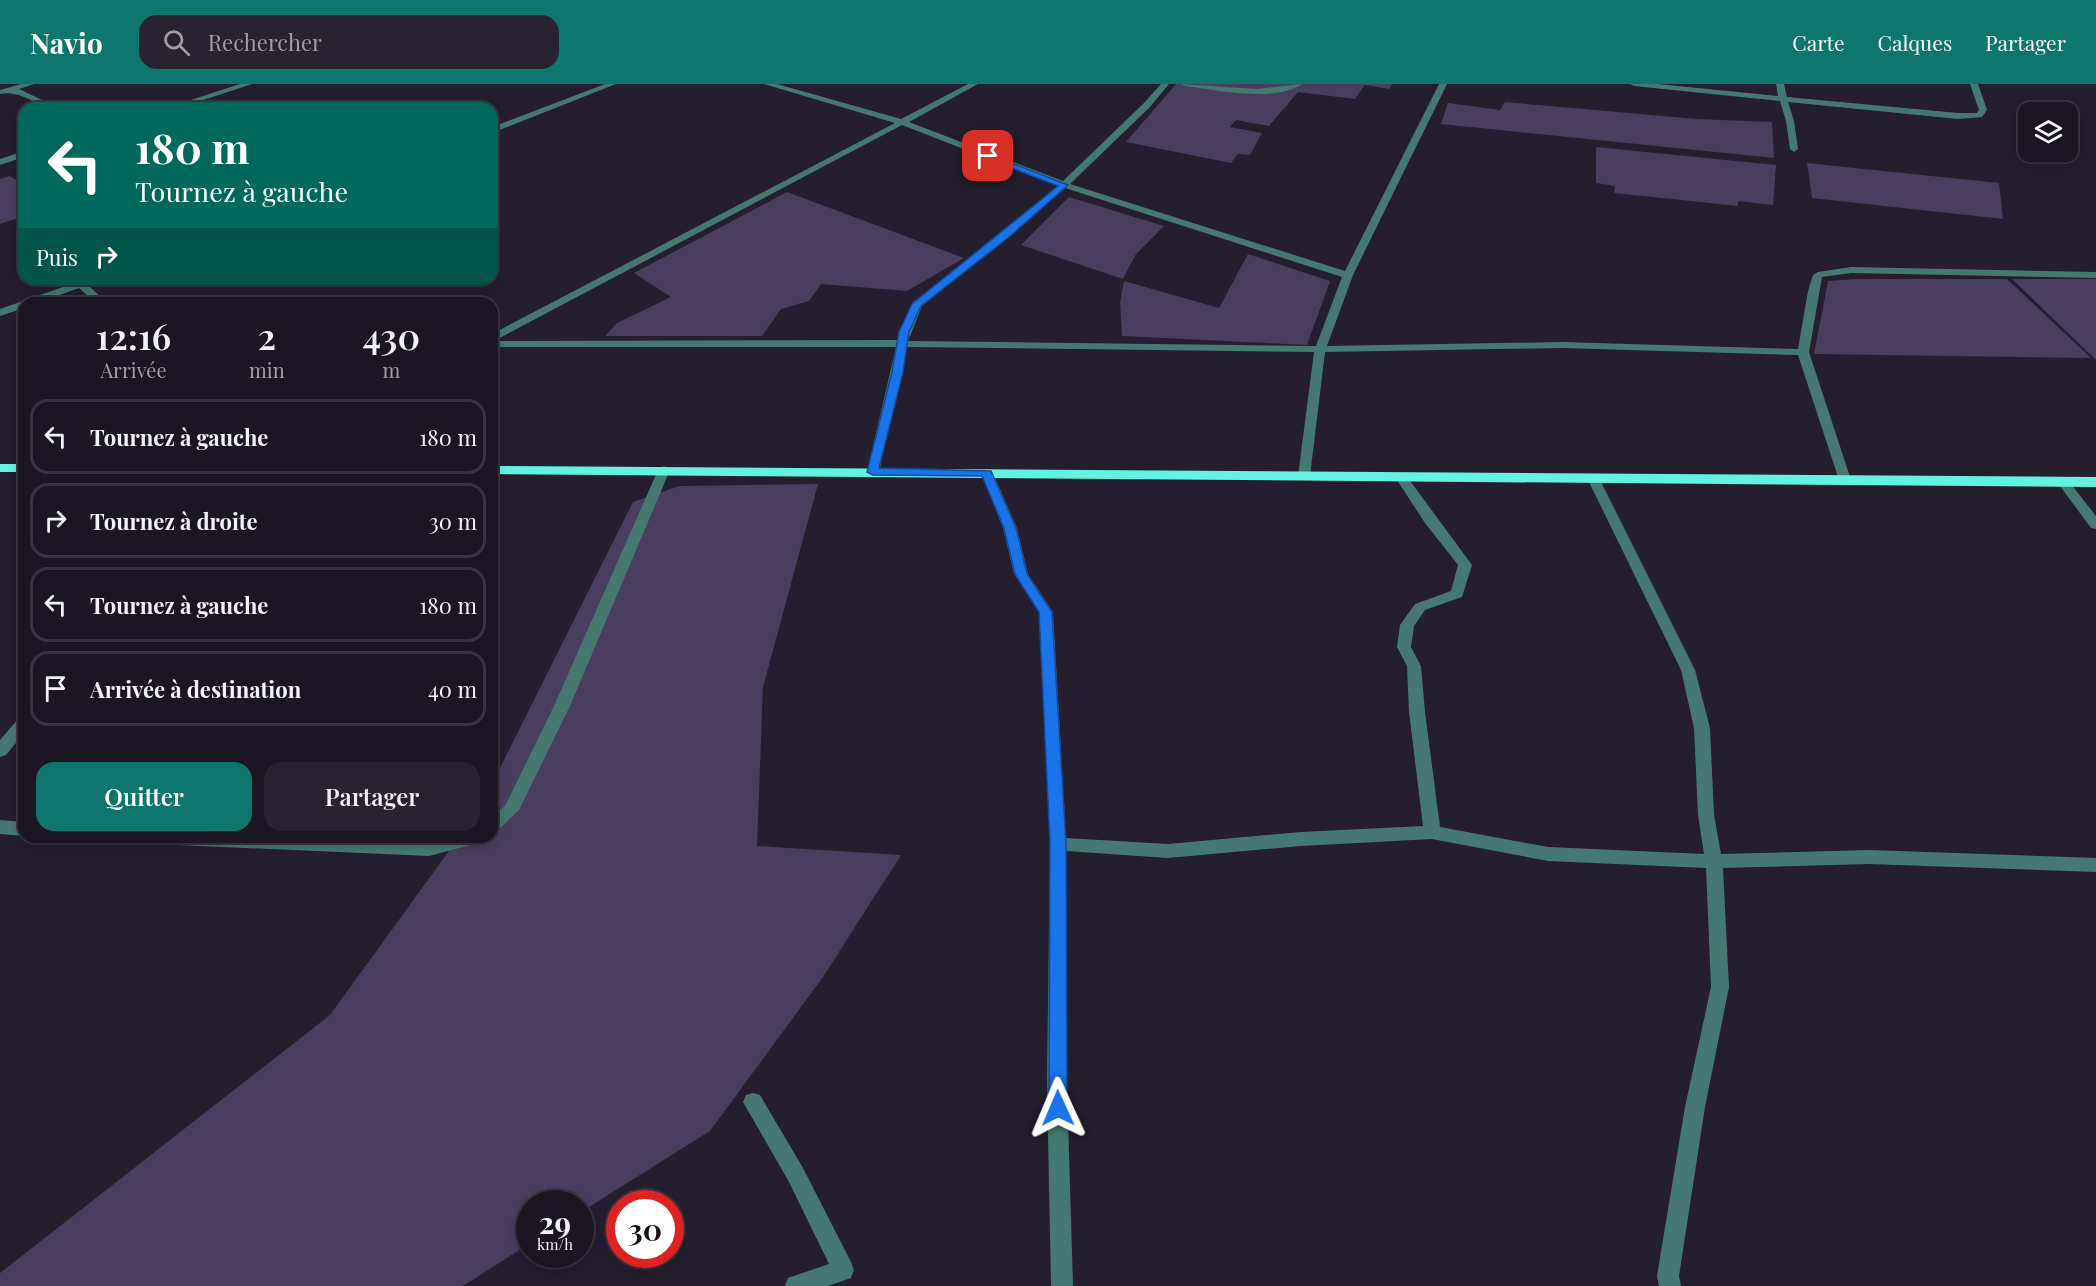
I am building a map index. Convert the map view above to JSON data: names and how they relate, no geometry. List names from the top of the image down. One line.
{"page":{"header":"Navio","search":"Rechercher","nav":["Carte","Calques","Partager"],"turn":["180 m","Tournez à gauche"],"then":"Puis","eta":["12:16","Arrivée","2","min","430","m"],"list":[{"name":"Tournez à gauche","value":"180 m"},{"name":"Tournez à droite","value":"30 m"},{"name":"Tournez à gauche","value":"180 m"},{"name":"Arrivée à destination","value":"40 m"}],"buttons":["Quitter","Partager"],"speed":"29 km/h","limit":"30"}}
